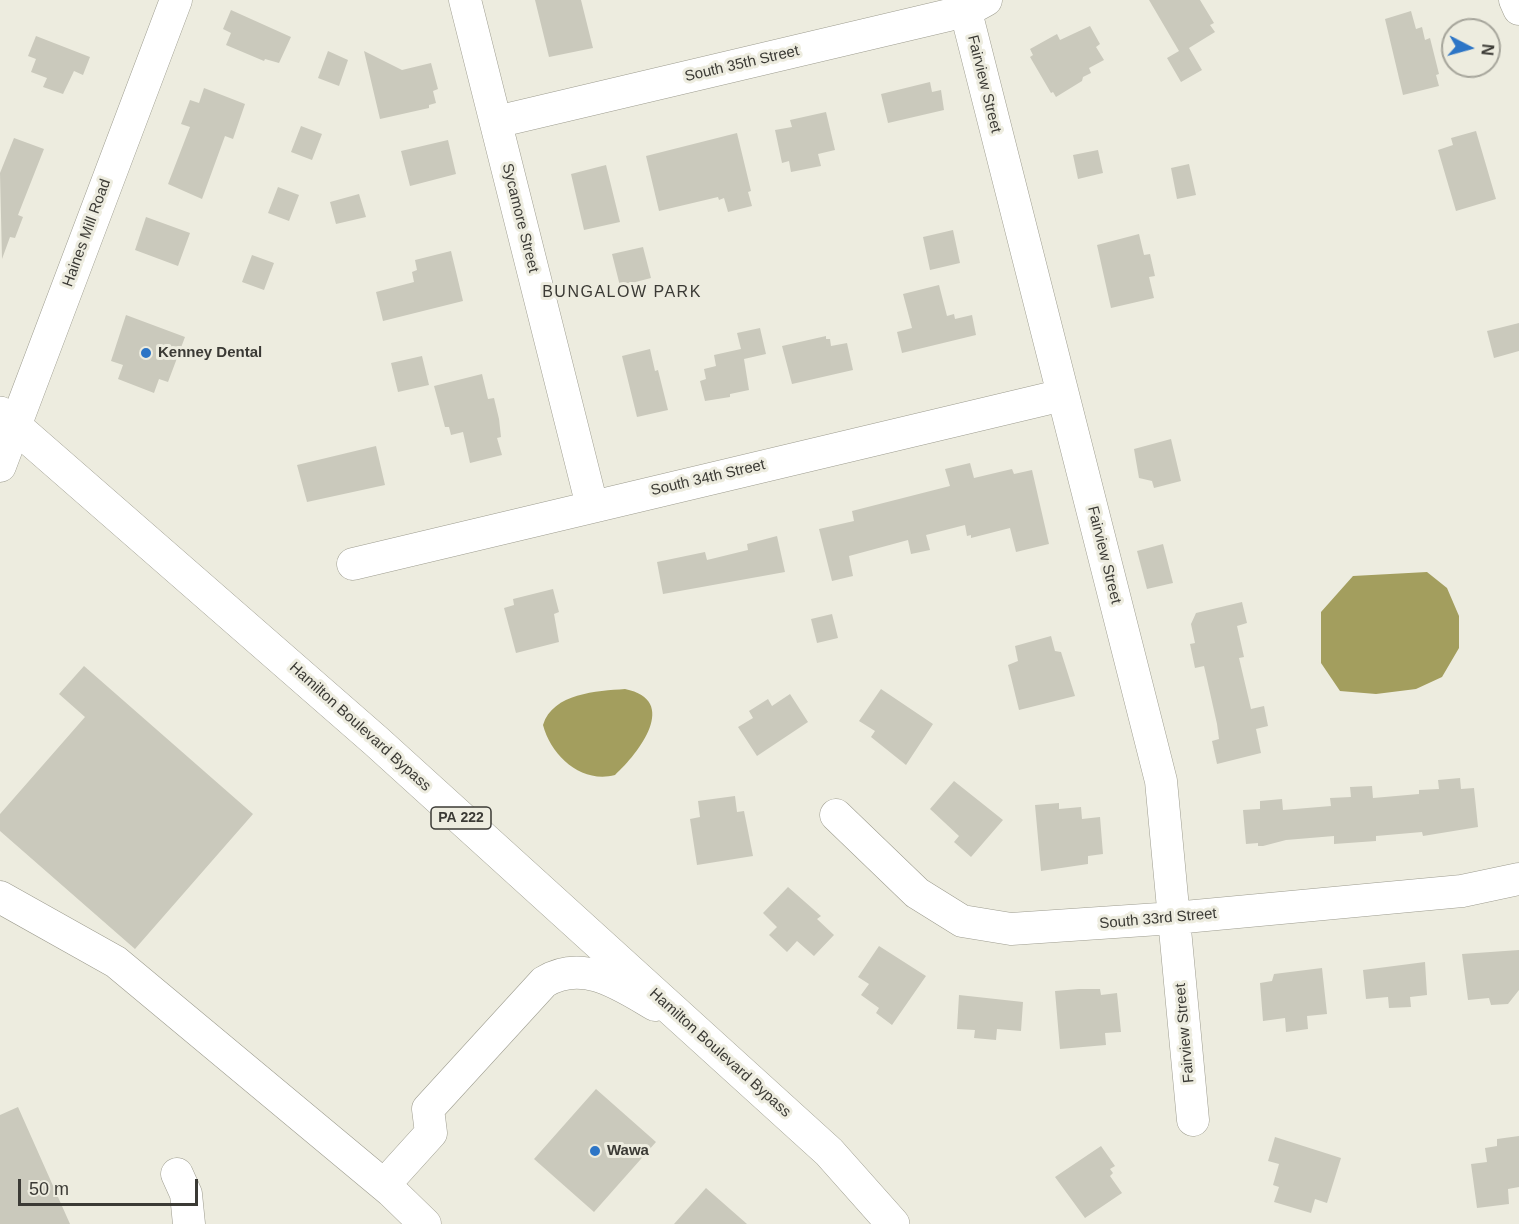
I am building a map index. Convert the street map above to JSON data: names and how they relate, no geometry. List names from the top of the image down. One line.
{"streets":{"main road":["Hamilton Boulevard Bypass","PA 222"],"street":["South 35th Street","Fairview Street","Sycamore Street","Haines Mill Road","South 34th Street","South 33rd Street"]},"crossings":[["South 35th Street","Fairview Street"],["South 35th Street","Sycamore Street"],["Fairview Street","South 34th Street"],["Fairview Street","South 33rd Street"],["Sycamore Street","South 34th Street"],["Haines Mill Road","Hamilton Boulevard Bypass"]],"districts":["BUNGALOW PARK"],"places":["Kenney Dental","Wawa"],"scale_bar":"50 m","north":"right"}
